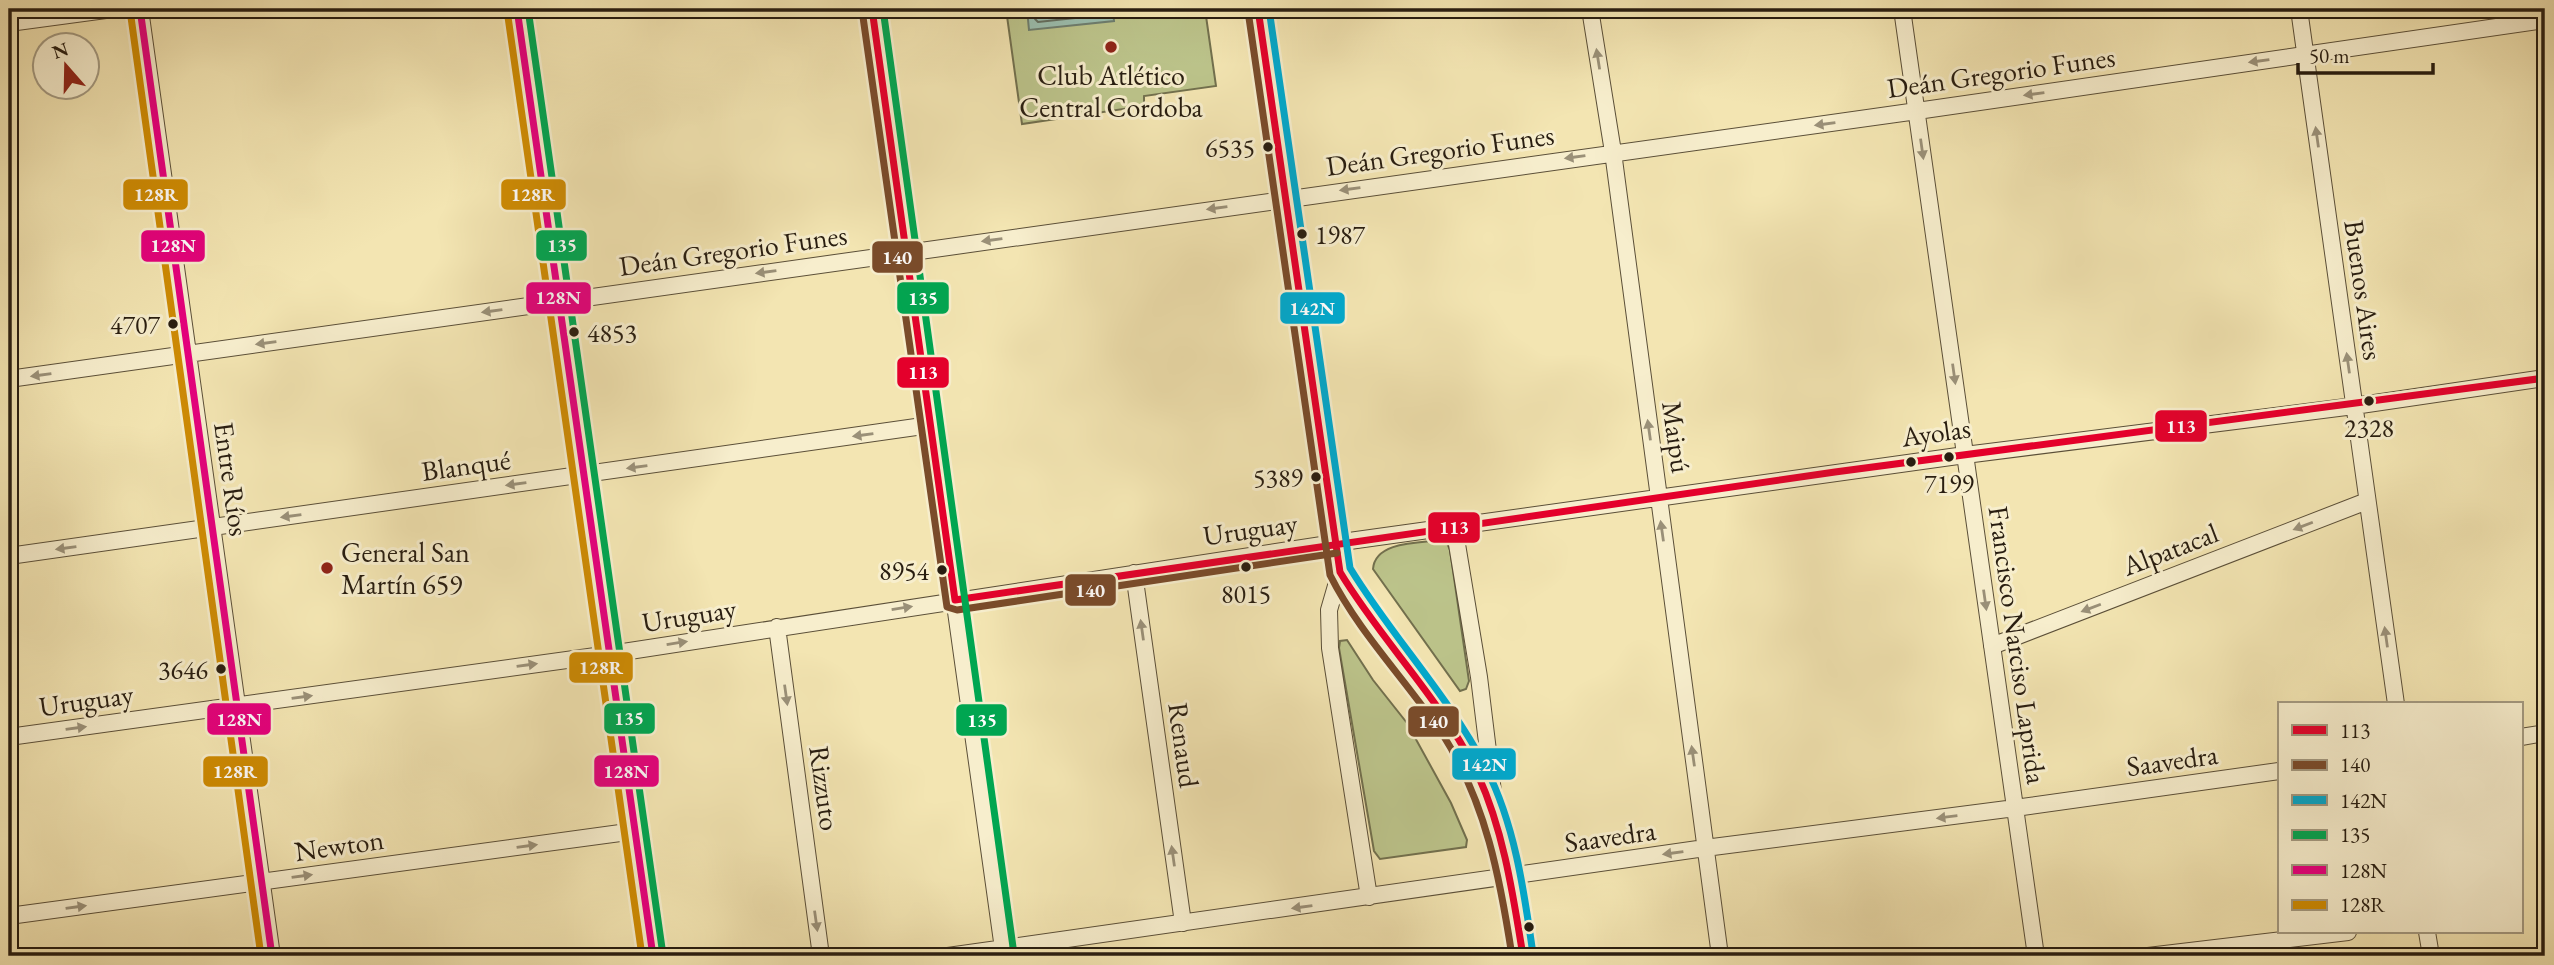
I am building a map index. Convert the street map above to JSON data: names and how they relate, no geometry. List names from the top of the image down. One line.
{"streets":{"street":["Deán Gregorio Funes","Buenos Aires","Ayolas","Maipú","Blanqué","Entre Ríos","Uruguay","Alpatacal","Francisco Narciso Laprida","Renaud","Saavedra","Rizzuto","Newton"]},"crossings":[["Deán Gregorio Funes","Buenos Aires"],["Deán Gregorio Funes","Maipú"],["Deán Gregorio Funes","Entre Ríos"],["Deán Gregorio Funes","Francisco Narciso Laprida"],["Buenos Aires","Ayolas"],["Buenos Aires","Alpatacal"],["Ayolas","Maipú"],["Ayolas","Uruguay"],["Ayolas","Francisco Narciso Laprida"],["Maipú","Saavedra"],["Blanqué","Entre Ríos"],["Entre Ríos","Uruguay"],["Entre Ríos","Newton"],["Uruguay","Renaud"],["Uruguay","Rizzuto"],["Alpatacal","Francisco Narciso Laprida"],["Francisco Narciso Laprida","Saavedra"],["Renaud","Saavedra"]],"one_way":["Deán Gregorio Funes","Buenos Aires","Maipú","Blanqué","Uruguay","Alpatacal","Francisco Narciso Laprida","Renaud","Saavedra","Rizzuto","Newton"],"places":["Club Atlético Central Cordoba","6535","1987","4707","4853","2328","7199","5389","8015","General San Martín 659","8954","3646"],"lines":["transit line 113","transit line 142N","transit line 135","transit line 128N","transit line 140","transit line 128R"],"legend":["113","140","142N","135","128N","128R"],"scale_bar":"50 m","north":"top"}
